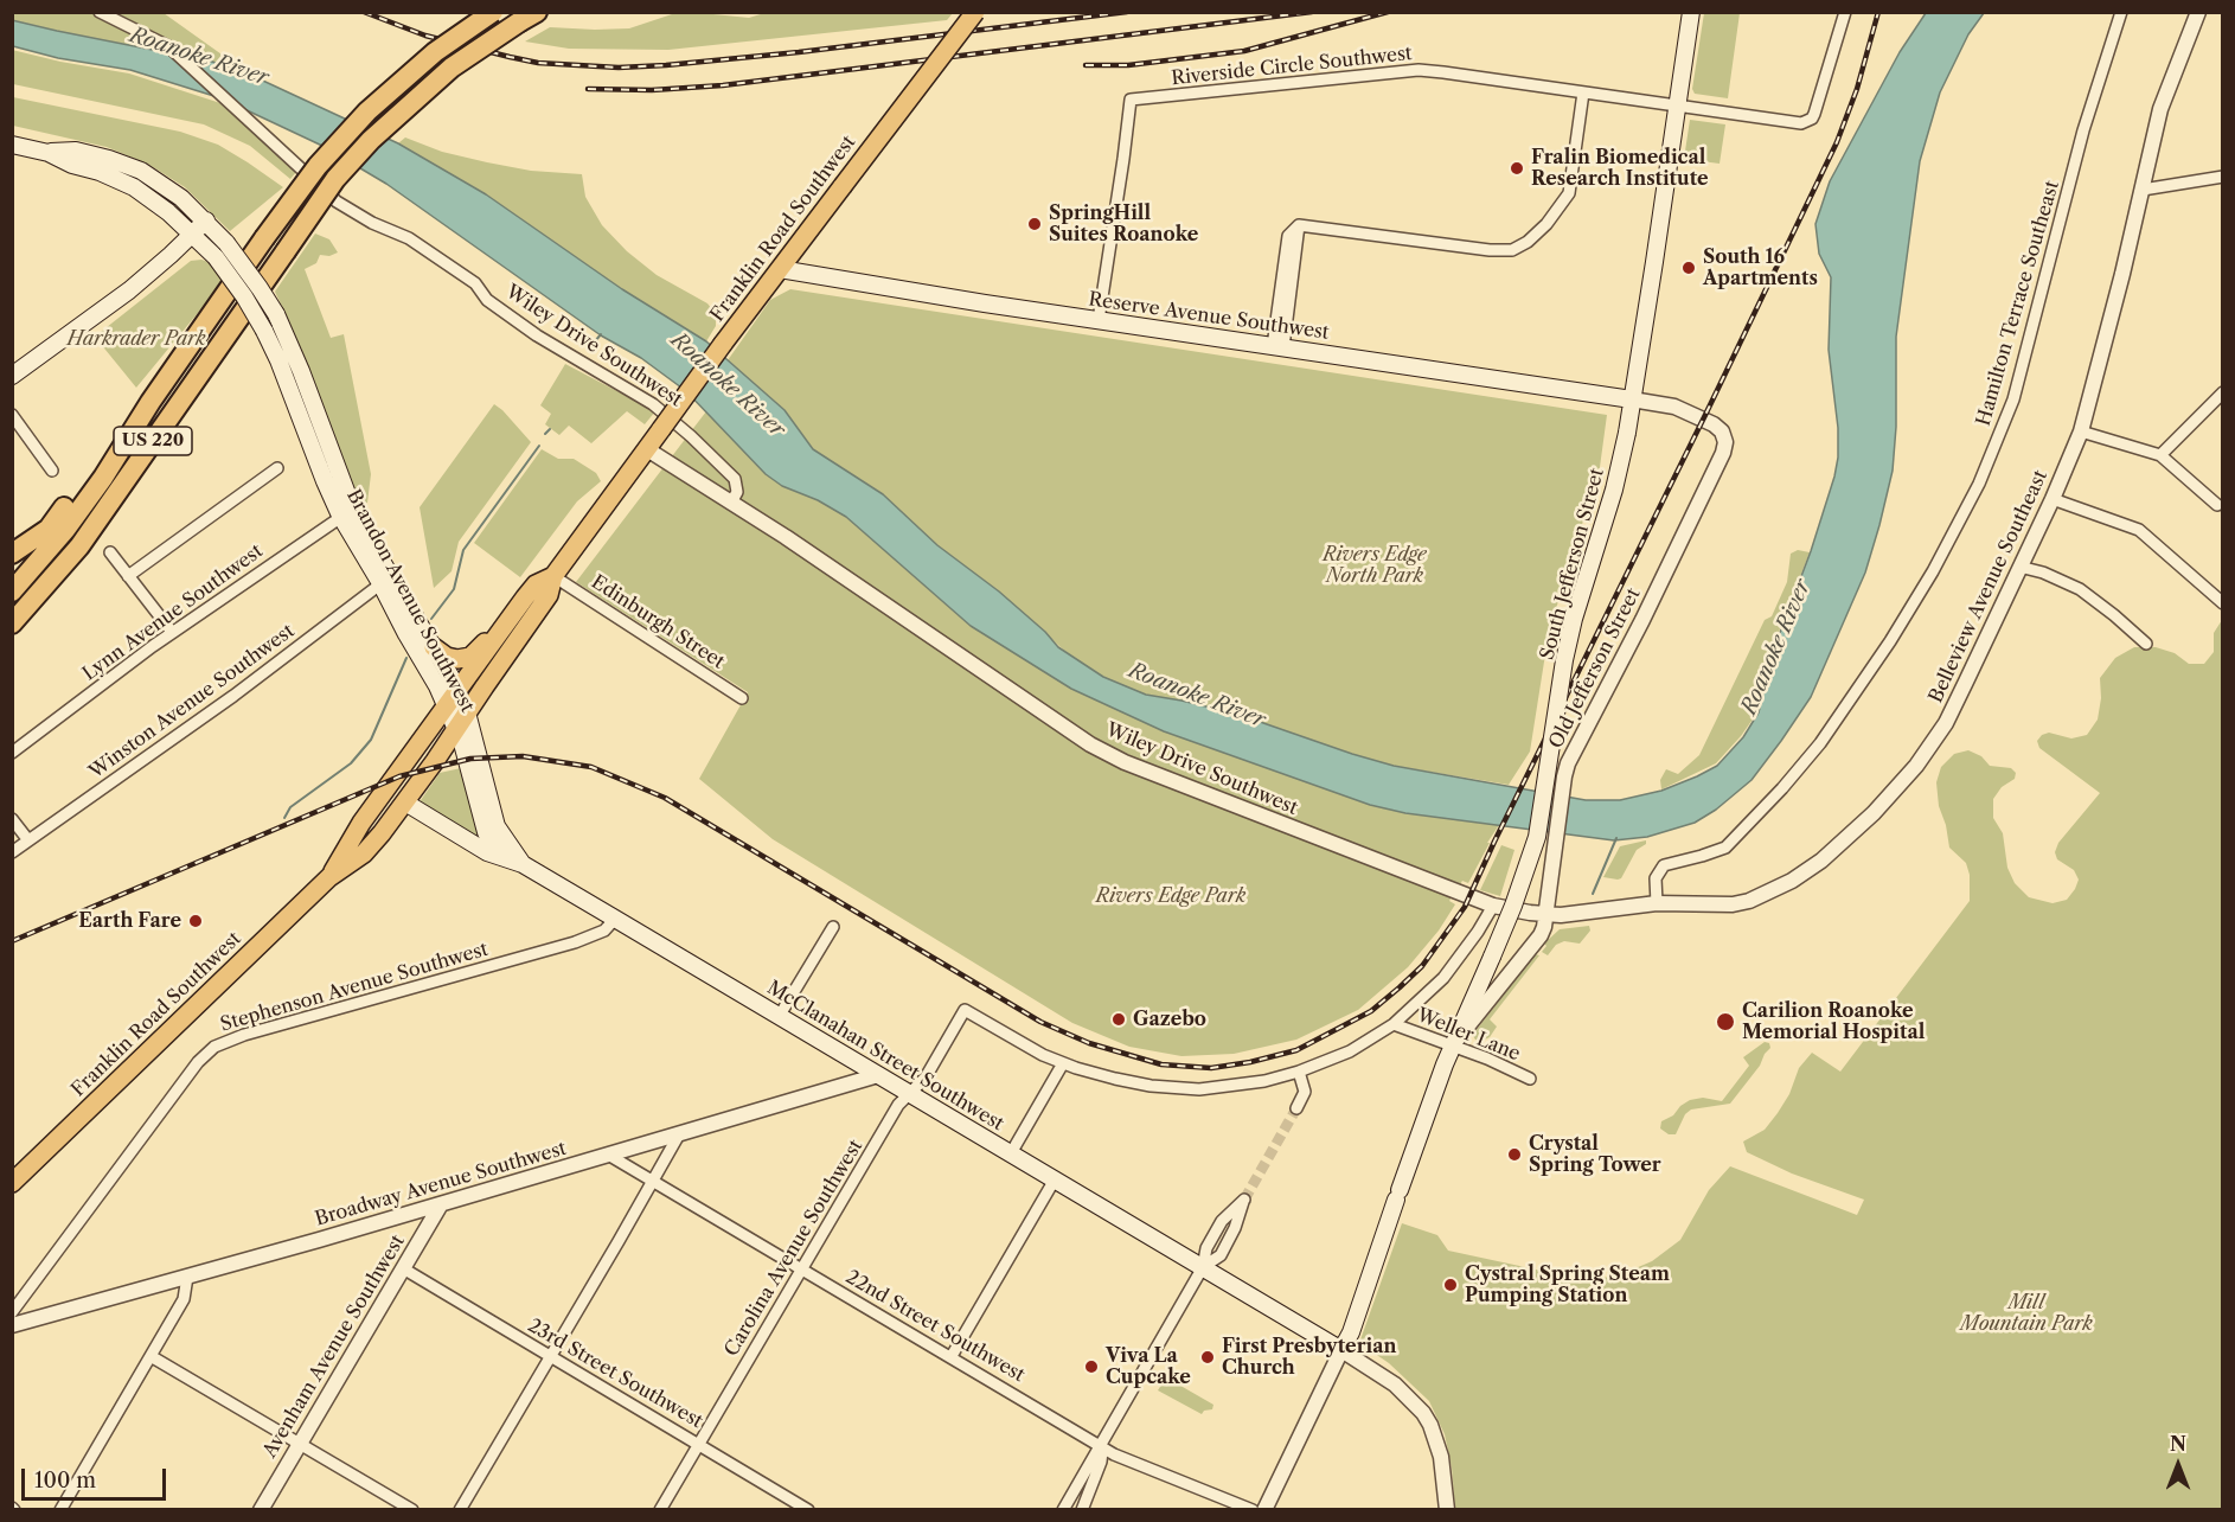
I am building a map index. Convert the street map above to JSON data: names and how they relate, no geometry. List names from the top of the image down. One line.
{"streets":{"highway":["US 220"],"main road":["Franklin Road Southwest","Reserve Avenue Southwest","South Jefferson Street","Brandon Avenue Southwest","McClanahan Street Southwest"],"street":["Riverside Circle Southwest","Hamilton Terrace Southeast","Wiley Drive Southwest","Belleview Avenue Southeast","Lynn Avenue Southwest","Edinburgh Street","Old Jefferson Street","Winston Avenue Southwest","Stephenson Avenue Southwest","Weller Lane","Broadway Avenue Southwest","Carolina Avenue Southwest","22nd Street Southwest","Avenham Avenue Southwest","23rd Street Southwest"]},"crossings":[["Riverside Circle Southwest","Reserve Avenue Southwest"],["Riverside Circle Southwest","South Jefferson Street"],["Franklin Road Southwest","Reserve Avenue Southwest"],["Franklin Road Southwest","Wiley Drive Southwest"],["Franklin Road Southwest","Brandon Avenue Southwest"],["Franklin Road Southwest","Edinburgh Street"],["Franklin Road Southwest","McClanahan Street Southwest"],["Hamilton Terrace Southeast","Belleview Avenue Southeast"],["Reserve Avenue Southwest","South Jefferson Street"],["Reserve Avenue Southwest","Old Jefferson Street"],["Wiley Drive Southwest","Belleview Avenue Southeast"],["Wiley Drive Southwest","Old Jefferson Street"],["South Jefferson Street","Old Jefferson Street"],["South Jefferson Street","Weller Lane"],["South Jefferson Street","McClanahan Street Southwest"],["Belleview Avenue Southeast","Old Jefferson Street"],["Brandon Avenue Southwest","Lynn Avenue Southwest"],["Brandon Avenue Southwest","Winston Avenue Southwest"],["Brandon Avenue Southwest","McClanahan Street Southwest"],["Old Jefferson Street","Weller Lane"],["Stephenson Avenue Southwest","McClanahan Street Southwest"],["McClanahan Street Southwest","Broadway Avenue Southwest"],["McClanahan Street Southwest","Carolina Avenue Southwest"],["Broadway Avenue Southwest","22nd Street Southwest"],["Broadway Avenue Southwest","Avenham Avenue Southwest"],["Carolina Avenue Southwest","22nd Street Southwest"],["Carolina Avenue Southwest","23rd Street Southwest"],["Avenham Avenue Southwest","23rd Street Southwest"]],"water":["Roanoke River"],"parks":["Harkrader Park","Rivers Edge North Park","Rivers Edge Park","Mill Mountain Park"],"places":["Fralin Biomedical Research Institute","SpringHill Suites Roanoke","South 16 Apartments","Earth Fare","Gazebo","Carilion Roanoke Memorial Hospital","Crystal Spring Tower","Cystral Spring Steam Pumping Station","First Presbyterian Church","Viva La Cupcake"],"scale_bar":"100 m","north":"top"}
